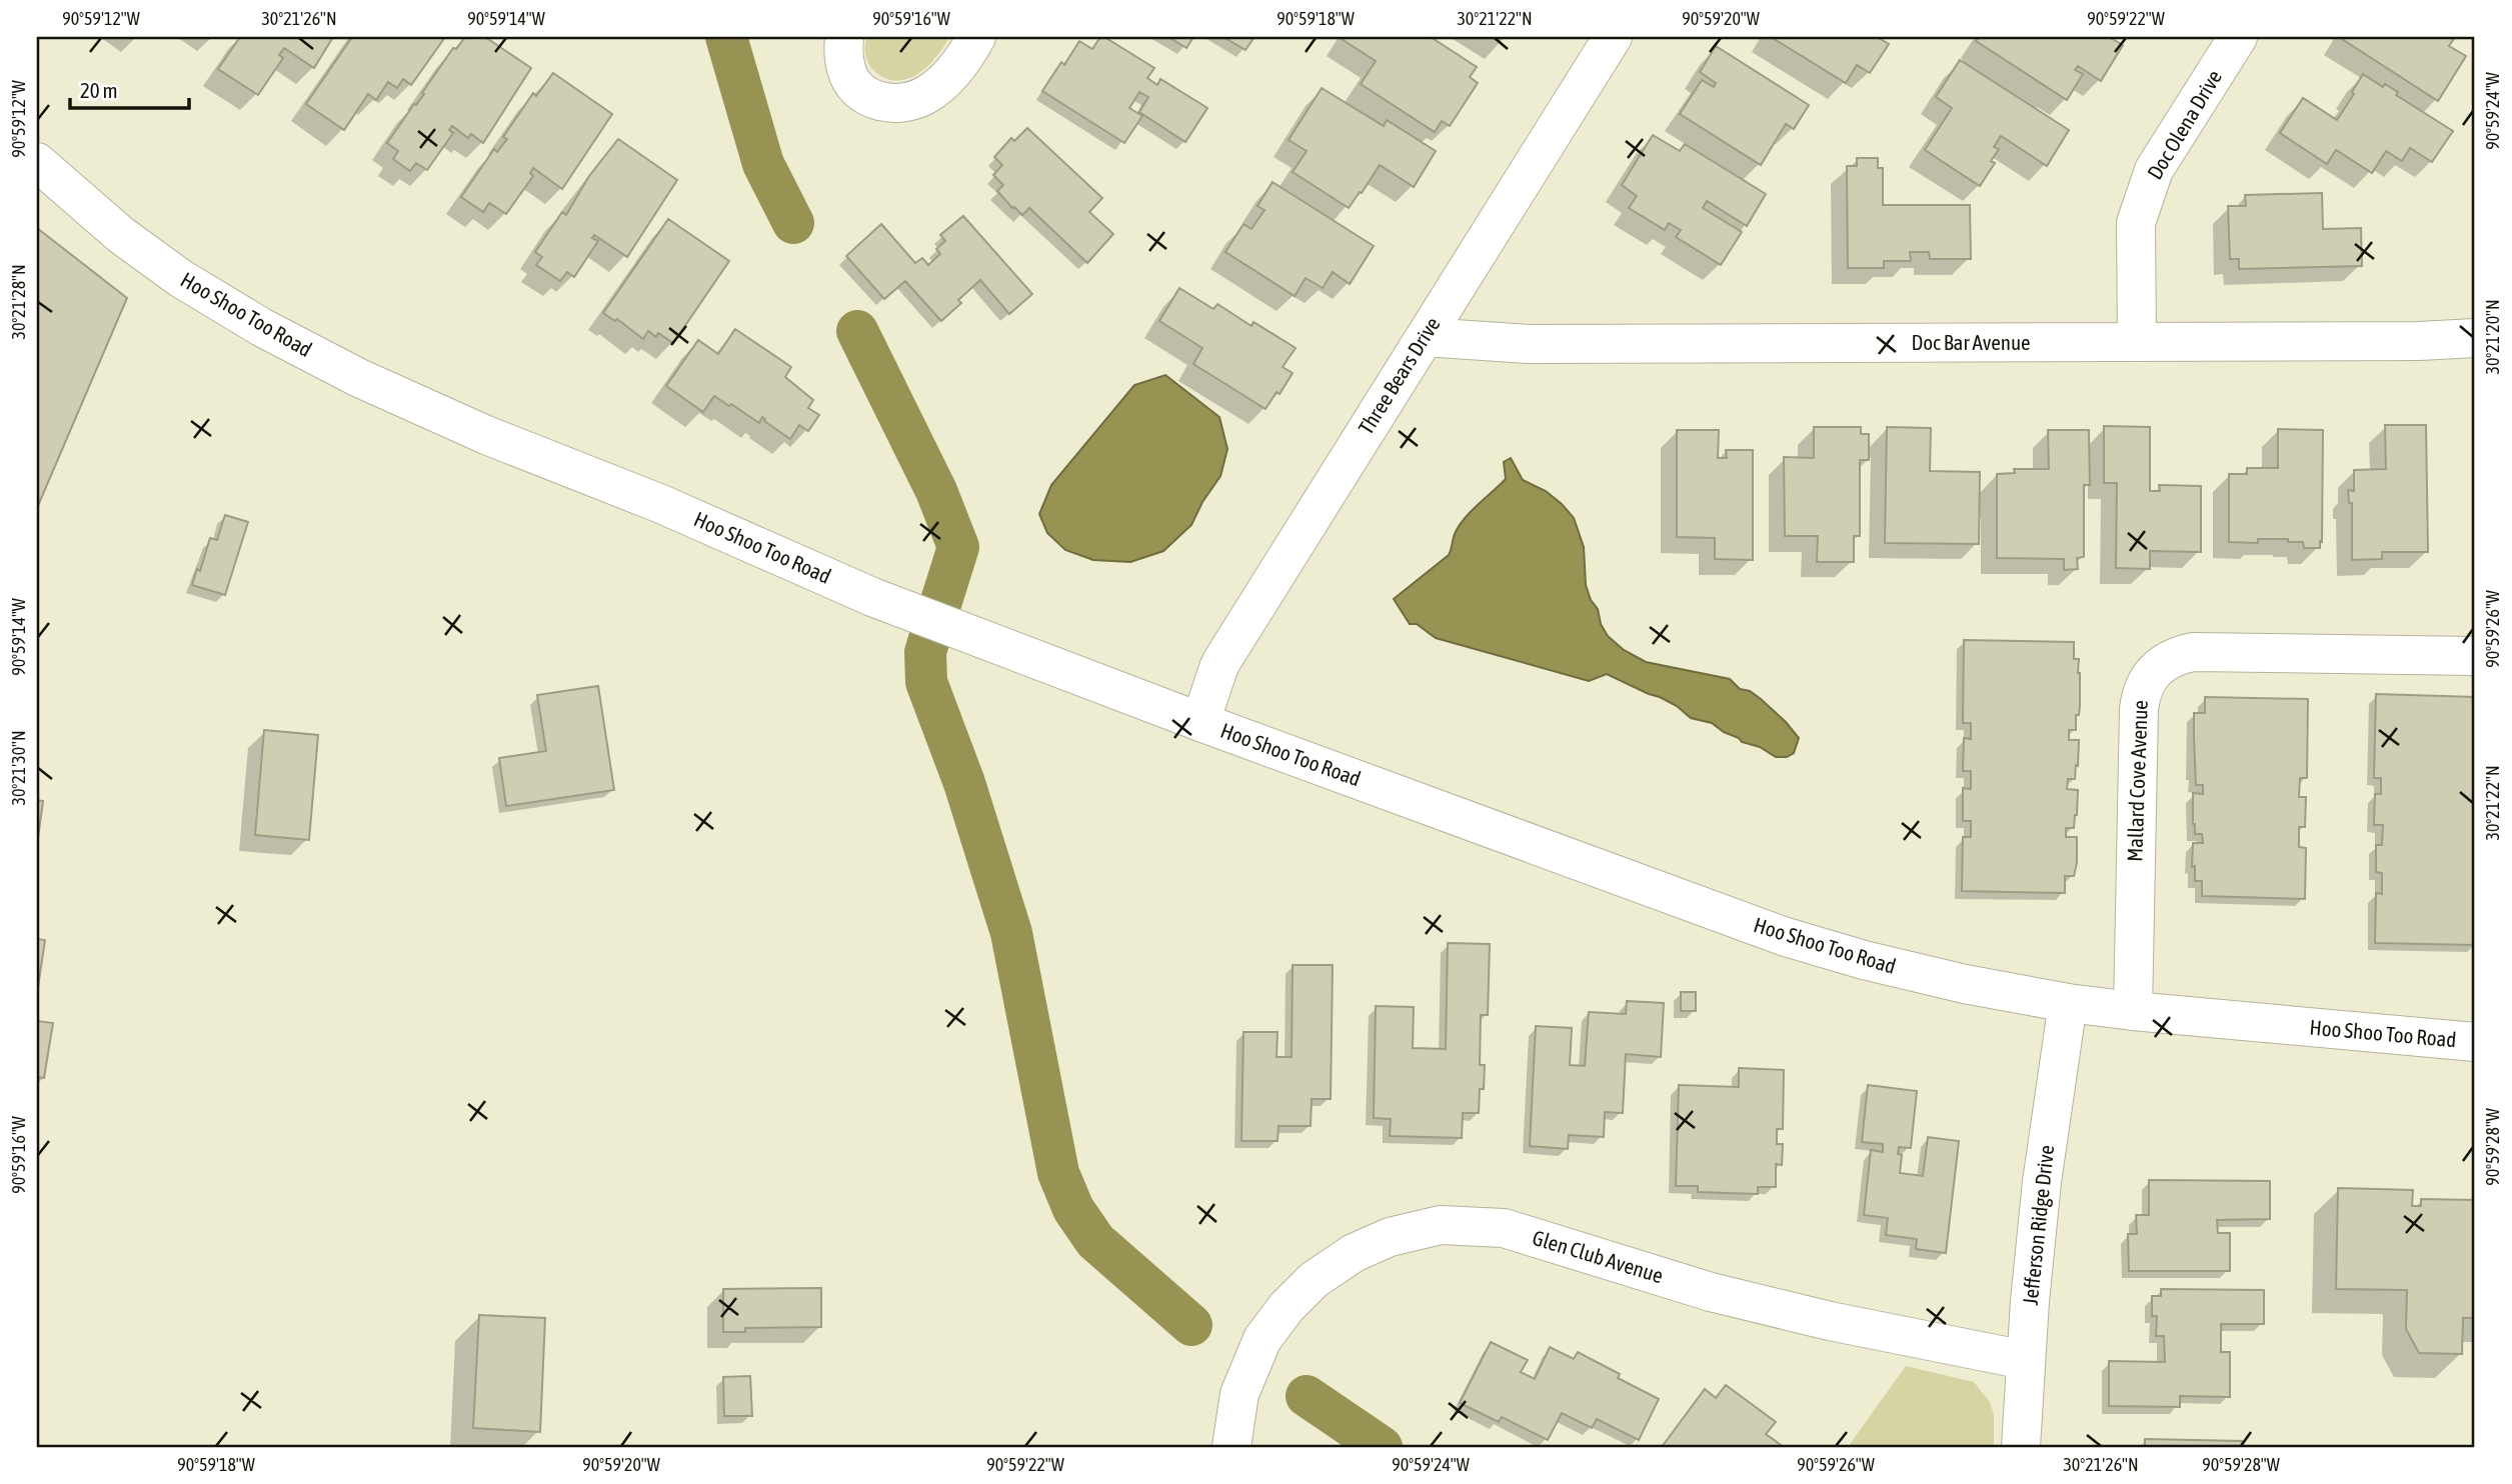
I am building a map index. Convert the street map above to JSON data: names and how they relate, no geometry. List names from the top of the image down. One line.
{"streets":{"street":["Doc Olena Drive","Hoo Shoo Too Road","Doc Bar Avenue","Three Bears Drive","Mallard Cove Avenue","Jefferson Ridge Drive","Glen Club Avenue"]},"crossings":[["Doc Olena Drive","Doc Bar Avenue"],["Hoo Shoo Too Road","Three Bears Drive"],["Hoo Shoo Too Road","Mallard Cove Avenue"],["Hoo Shoo Too Road","Jefferson Ridge Drive"],["Doc Bar Avenue","Three Bears Drive"],["Jefferson Ridge Drive","Glen Club Avenue"]],"scale_bar":"20 m","coordinates":["90°59'12\"W","30°21'26\"N","90°59'14\"W","90°59'16\"W","90°59'18\"W","30°21'22\"N","90°59'20\"W","90°59'22\"W","90°59'24\"W","30°21'28\"N","30°21'20\"N","90°59'26\"W","30°21'30\"N","90°59'28\"W"]}
